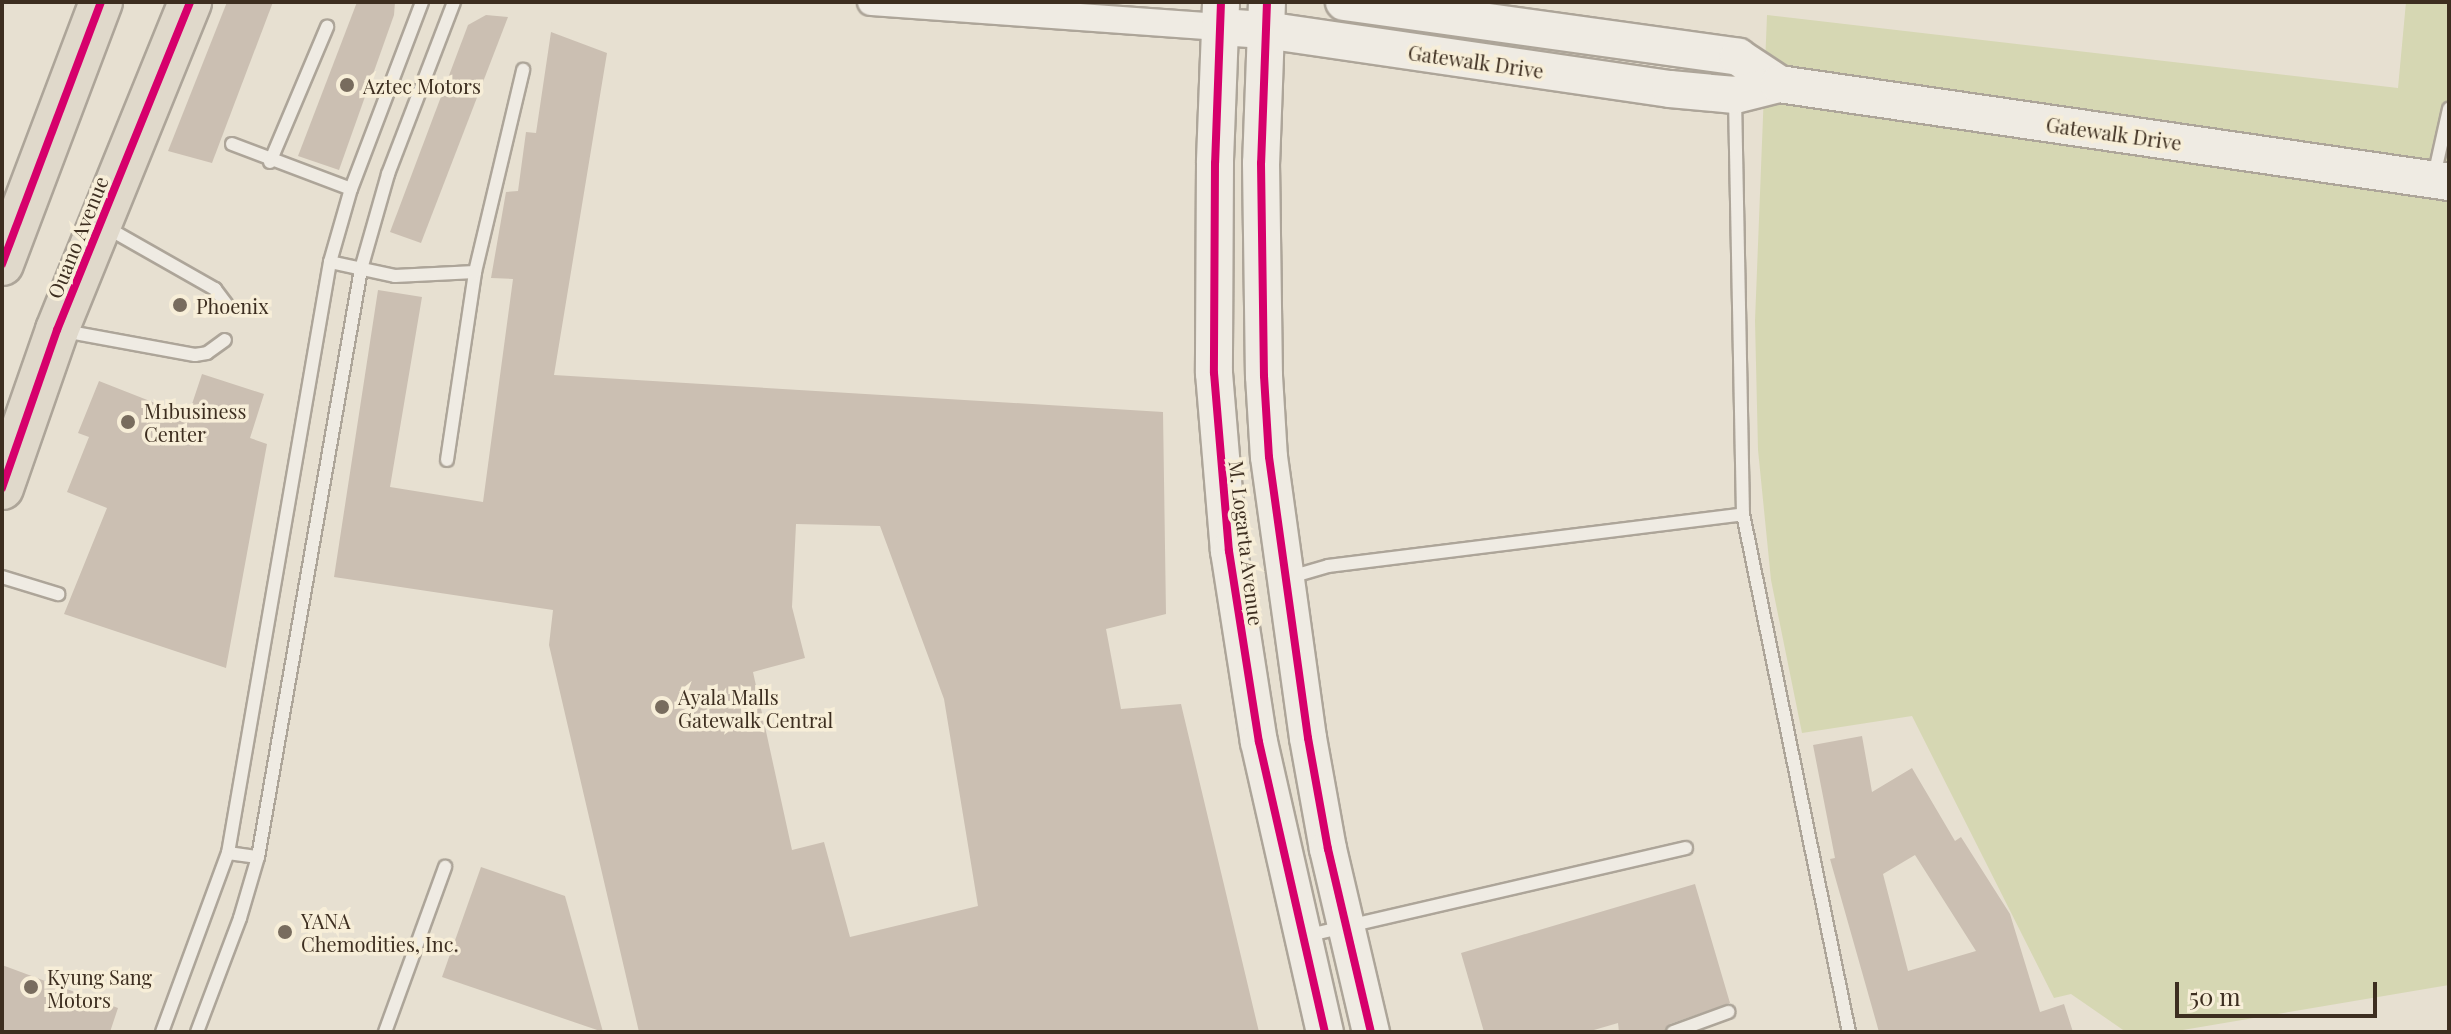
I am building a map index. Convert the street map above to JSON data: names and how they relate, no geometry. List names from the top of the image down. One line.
{"streets":{"highway":["Ouano Avenue"],"main road":["Gatewalk Drive","M. Logarta Avenue"]},"crossings":[["Gatewalk Drive","M. Logarta Avenue"]],"places":["Aztec Motors","Phoenix","M1business Center","Ayala Malls Gatewalk Central","YANA Chemodities, Inc.","Kyung Sang Motors"],"scale_bar":"50 m"}
